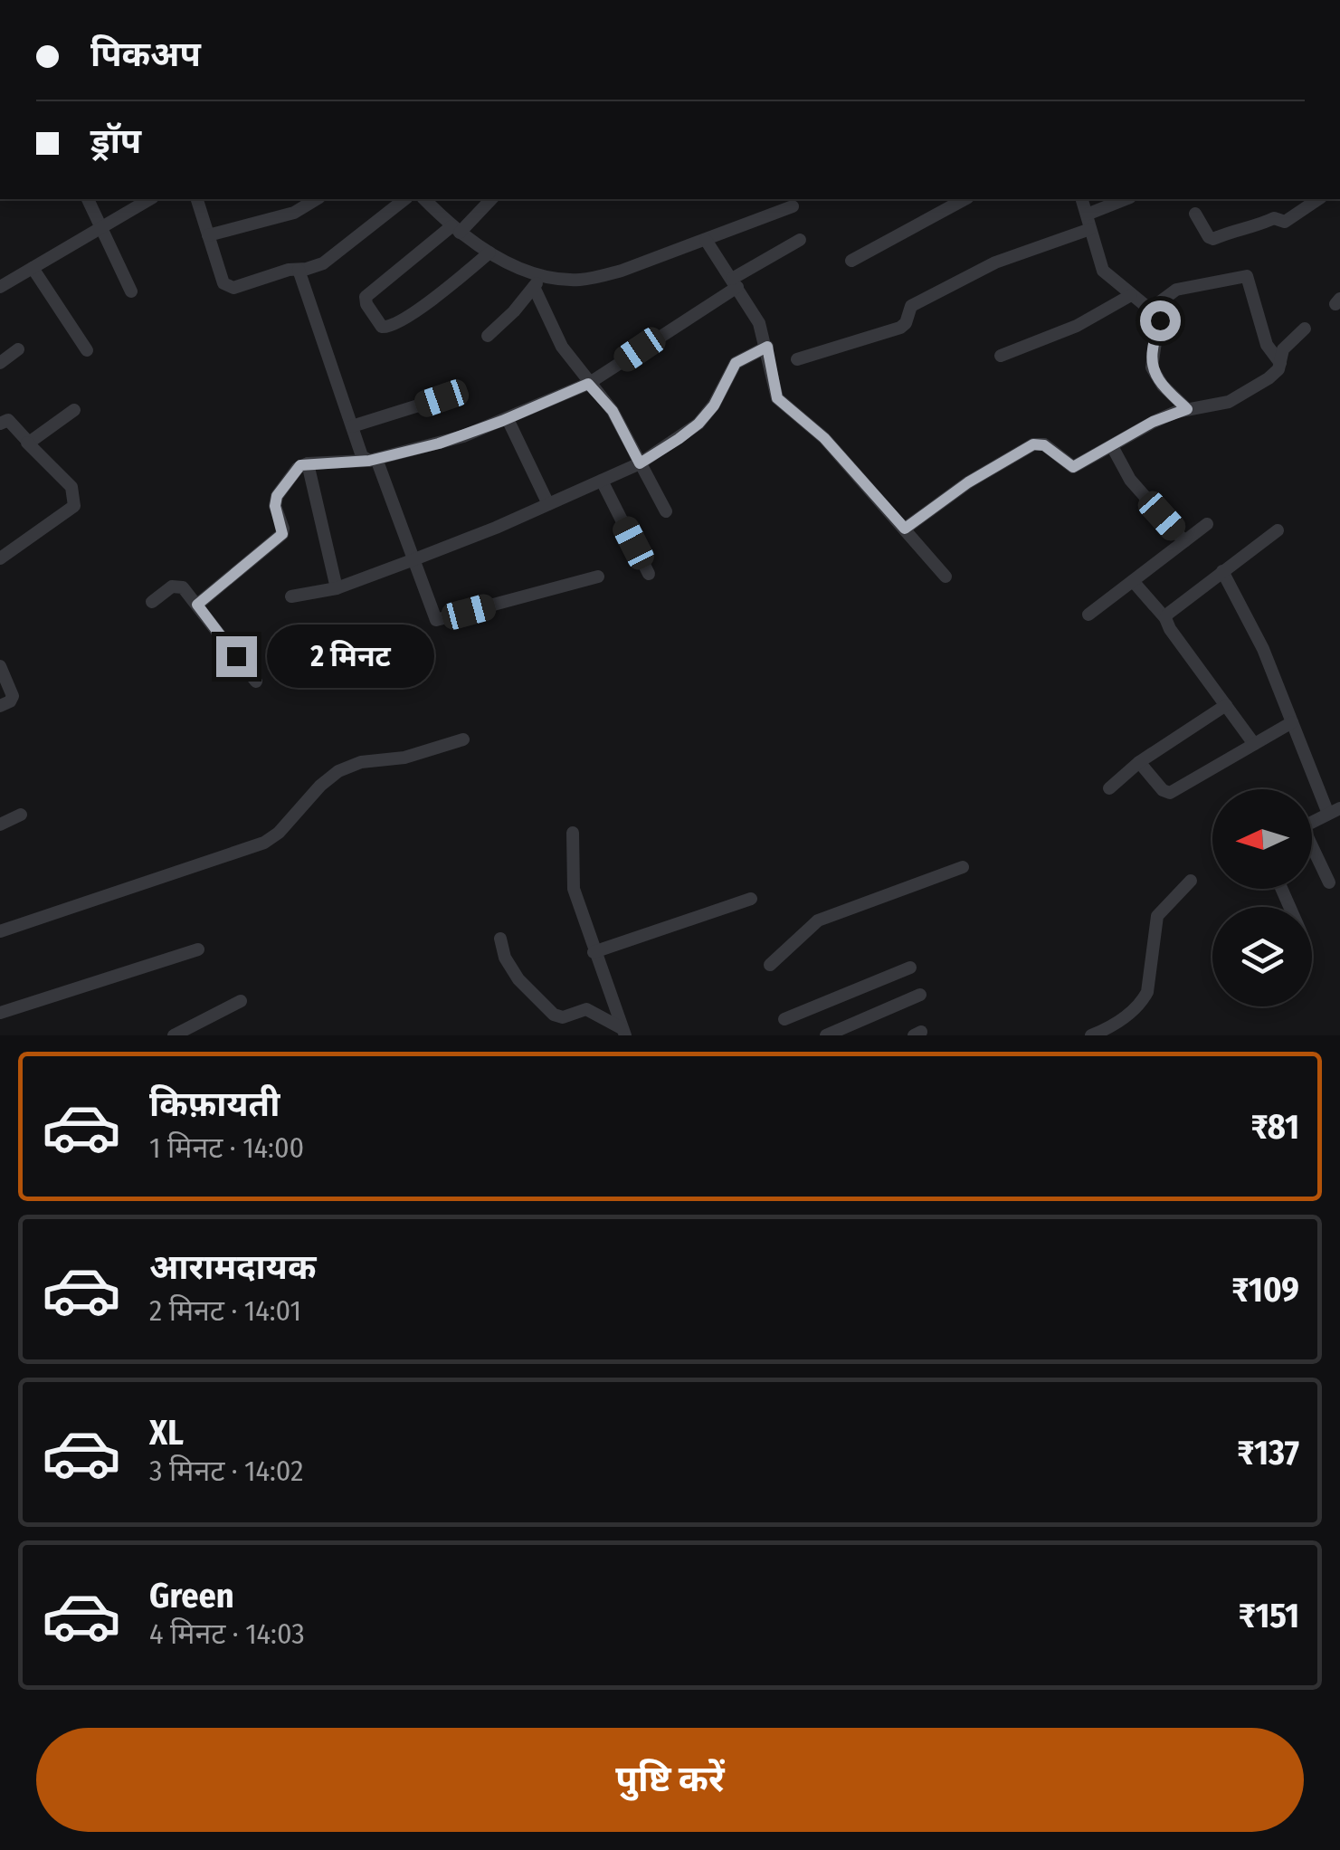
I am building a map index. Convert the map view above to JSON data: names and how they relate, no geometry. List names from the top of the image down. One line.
{"north":"left","page":{"banner":["पिकअप","ड्रॉप"],"bubble":"2 मिनट","list":[{"name":"किफ़ायती","note":"1 मिनट · 14:00","value":"₹81"},{"name":"आरामदायक","note":"2 मिनट · 14:01","value":"₹109"},{"name":"XL","note":"3 मिनट · 14:02","value":"₹137"},{"name":"Green","note":"4 मिनट · 14:03","value":"₹151"}],"buttons":"पुष्टि करें"}}
